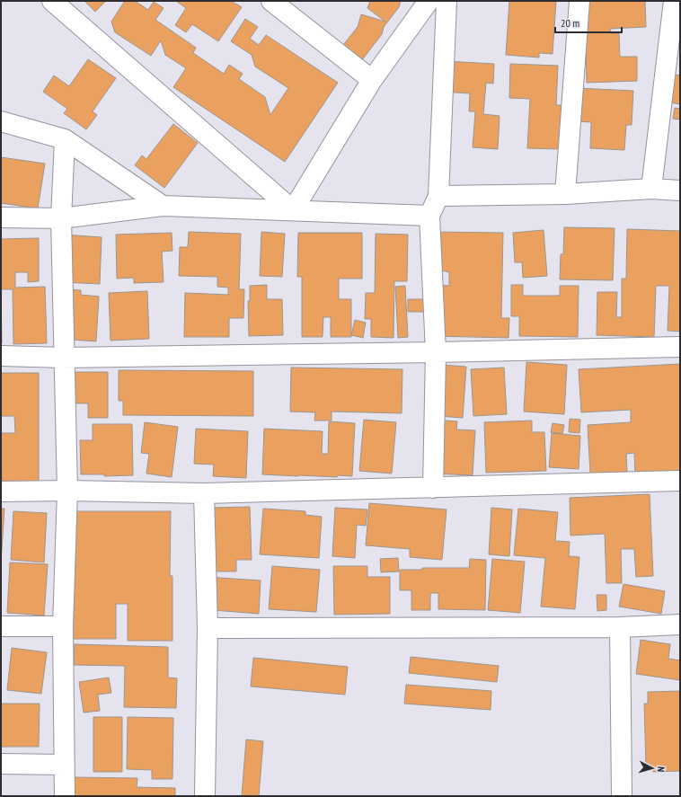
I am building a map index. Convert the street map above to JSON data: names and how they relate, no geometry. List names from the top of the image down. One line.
{"scale_bar":"20 m","north":"right"}
